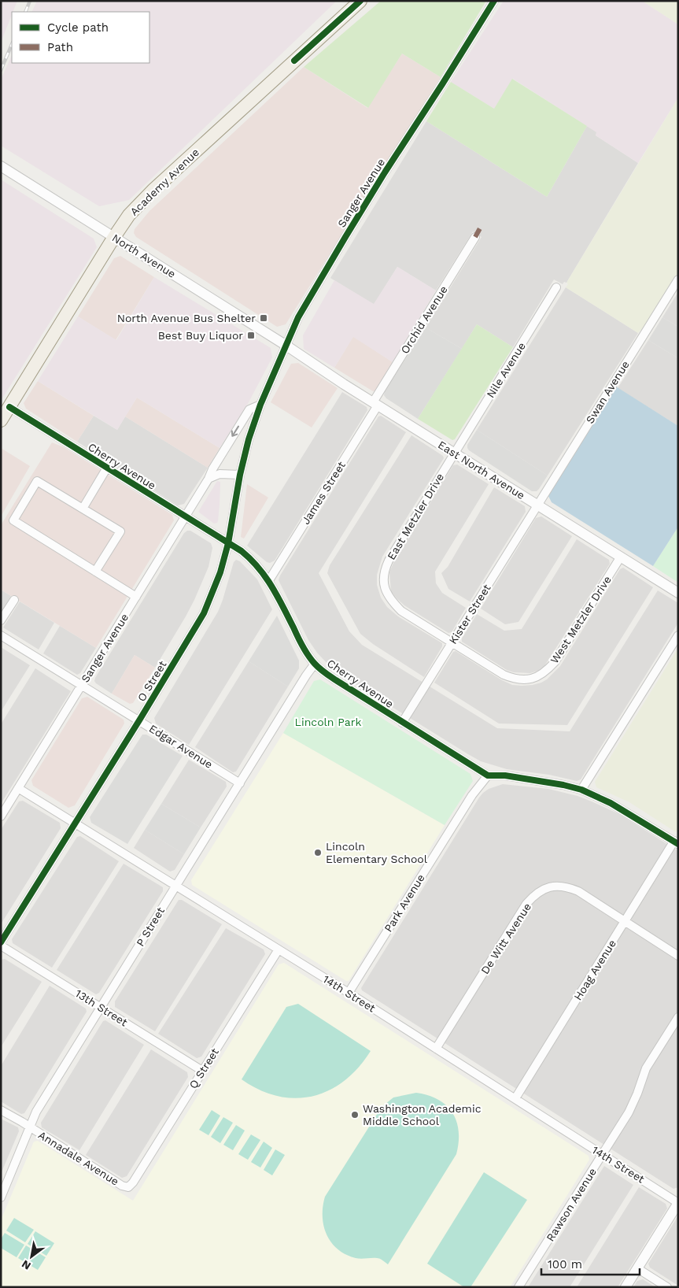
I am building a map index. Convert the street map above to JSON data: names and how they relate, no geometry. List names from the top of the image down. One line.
{"streets":{"main road":["Academy Avenue"],"street":["Sanger Avenue","North Avenue","Orchid Avenue","Nile Avenue","Swan Avenue","Cherry Avenue","East North Avenue","James Street","East Metzler Drive","Kister Street","West Metzler Drive","O Street","Edgar Avenue","Park Avenue","P Street","De Witt Avenue","Hoag Avenue","14th Street","13th Street","Q Street","Annadale Avenue","Rawson Avenue"]},"crossings":[["Academy Avenue","North Avenue"],["Academy Avenue","Cherry Avenue"],["Sanger Avenue","North Avenue"],["Sanger Avenue","Cherry Avenue"],["Sanger Avenue","East North Avenue"],["Sanger Avenue","O Street"],["Sanger Avenue","Edgar Avenue"],["Sanger Avenue","14th Street"],["North Avenue","East North Avenue"],["Orchid Avenue","East North Avenue"],["Orchid Avenue","James Street"],["Nile Avenue","East North Avenue"],["Nile Avenue","East Metzler Drive"],["Swan Avenue","East North Avenue"],["Swan Avenue","Kister Street"],["Cherry Avenue","James Street"],["Cherry Avenue","Kister Street"],["Cherry Avenue","O Street"],["Cherry Avenue","Park Avenue"],["Cherry Avenue","P Street"],["East North Avenue","James Street"],["East North Avenue","East Metzler Drive"],["East North Avenue","Kister Street"],["East North Avenue","West Metzler Drive"],["East Metzler Drive","Kister Street"],["East Metzler Drive","West Metzler Drive"],["Kister Street","West Metzler Drive"],["O Street","Edgar Avenue"],["O Street","14th Street"],["Edgar Avenue","P Street"],["Park Avenue","14th Street"],["P Street","14th Street"],["P Street","13th Street"],["P Street","Annadale Avenue"],["De Witt Avenue","Hoag Avenue"],["De Witt Avenue","14th Street"],["Hoag Avenue","14th Street"],["14th Street","Q Street"],["14th Street","Rawson Avenue"],["13th Street","Q Street"],["Q Street","Annadale Avenue"]],"parks":["Lincoln Park"],"places":{"transit":["North Avenue Bus Shelter","Best Buy Liquor"],"other":["Lincoln Elementary School","Washington Academic Middle School"]},"legend":["Cycle path","Path"],"scale_bar":"100 m","north":"bottom left"}
